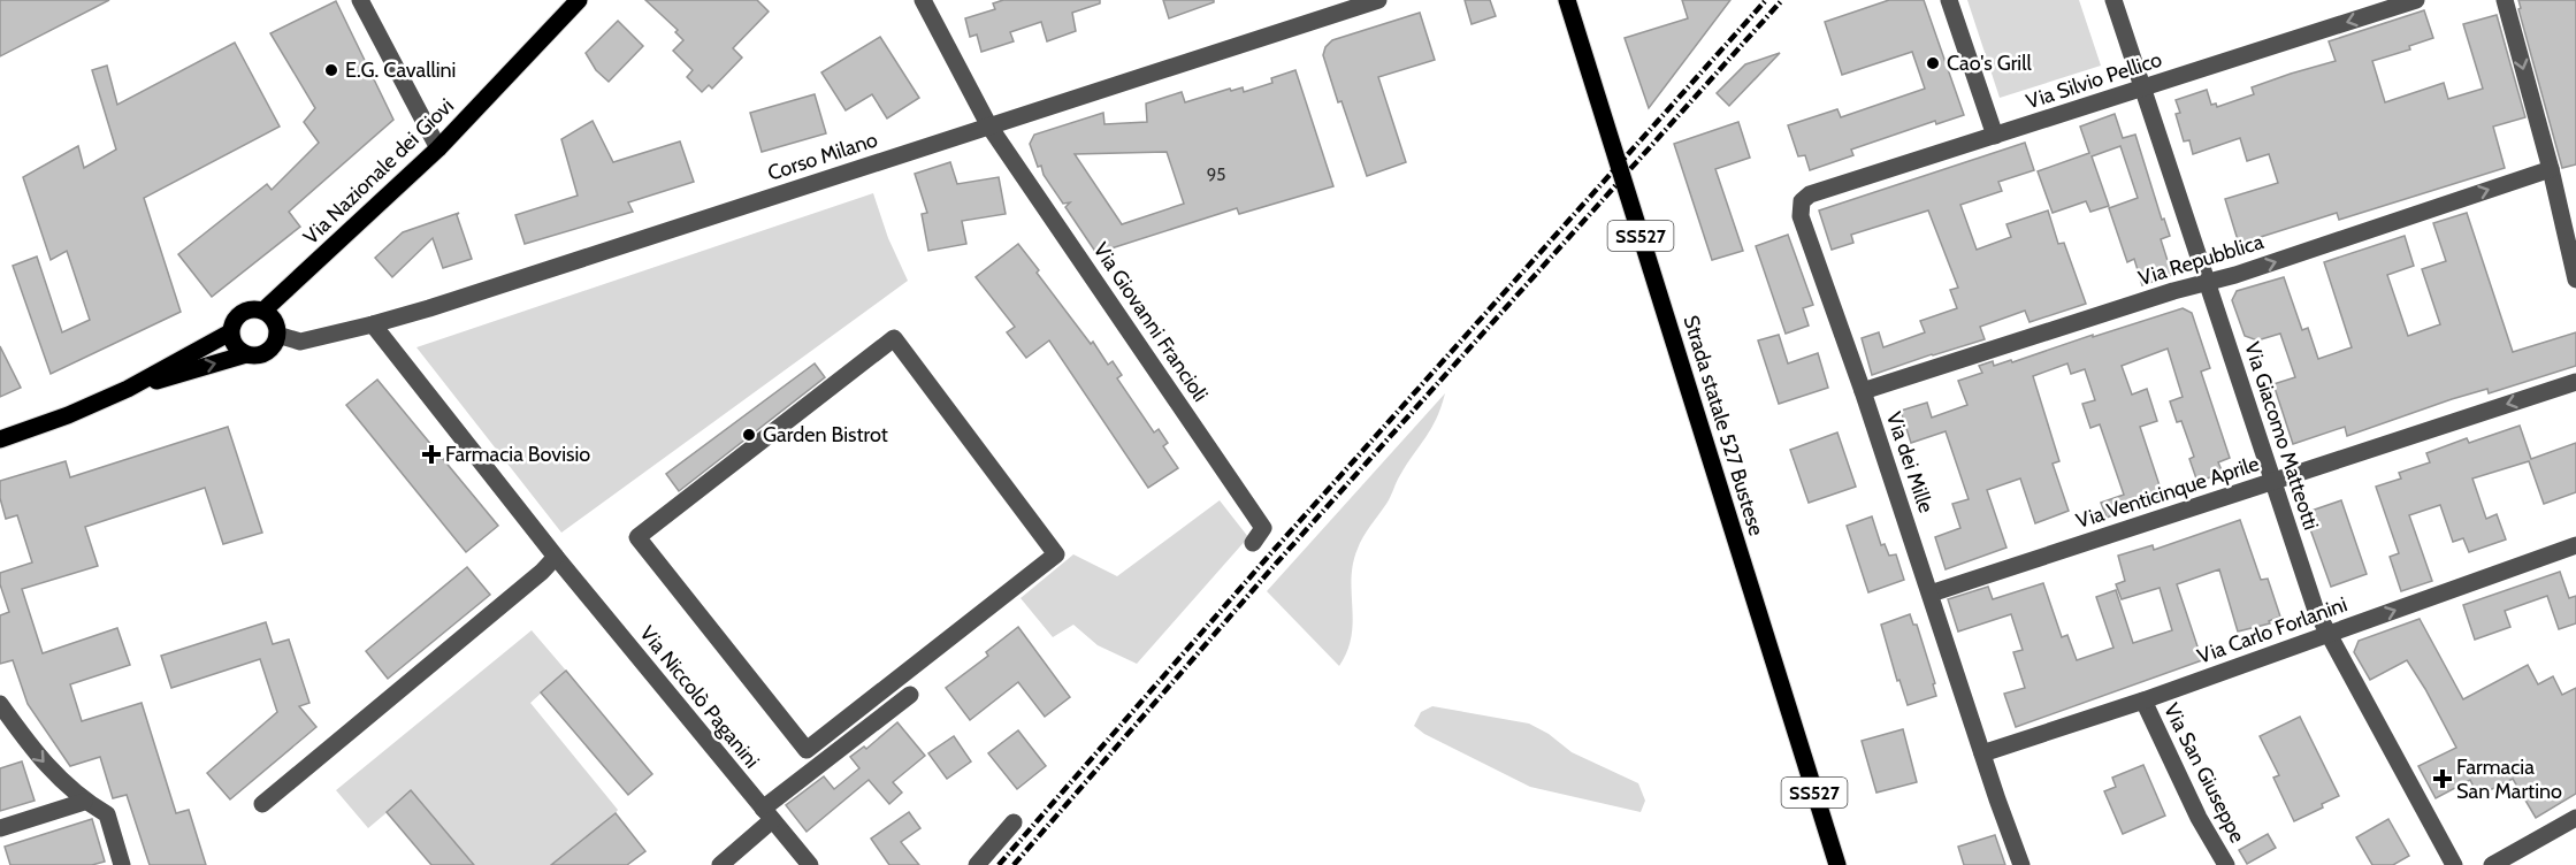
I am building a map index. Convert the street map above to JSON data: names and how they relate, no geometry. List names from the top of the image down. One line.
{"streets":{"main road":["Via Nazionale dei Giovi","SS527","Strada statale 527 Bustese"],"street":["Via Silvio Pellico","Corso Milano","Via Repubblica","Via Giovanni Francioli","Via Giacomo Matteotti","Via dei Mille","Via Venticinque Aprile","Via Carlo Forlanini","Via Niccolò Paganini","Via San Giuseppe"]},"crossings":[["Via Silvio Pellico","Via Giacomo Matteotti"],["Via Silvio Pellico","Via dei Mille"],["Corso Milano","Via Nazionale dei Giovi"],["Corso Milano","Via Giovanni Francioli"],["Corso Milano","Via Niccolò Paganini"],["Via Repubblica","Via Giacomo Matteotti"],["Via Repubblica","Via dei Mille"],["Via Giacomo Matteotti","Via Venticinque Aprile"],["Via Giacomo Matteotti","Via Carlo Forlanini"],["Via dei Mille","Via Venticinque Aprile"],["Via dei Mille","Via Carlo Forlanini"],["Via Carlo Forlanini","Via San Giuseppe"]],"one_way":["Via Silvio Pellico","Via Repubblica","Via Venticinque Aprile","Via Carlo Forlanini"],"places":{"other":["Cao's Grill","E.G. Cavallini","Garden Bistrot"],"health":["Farmacia Bovisio","Farmacia San Martino"]},"house_numbers":["95"]}
